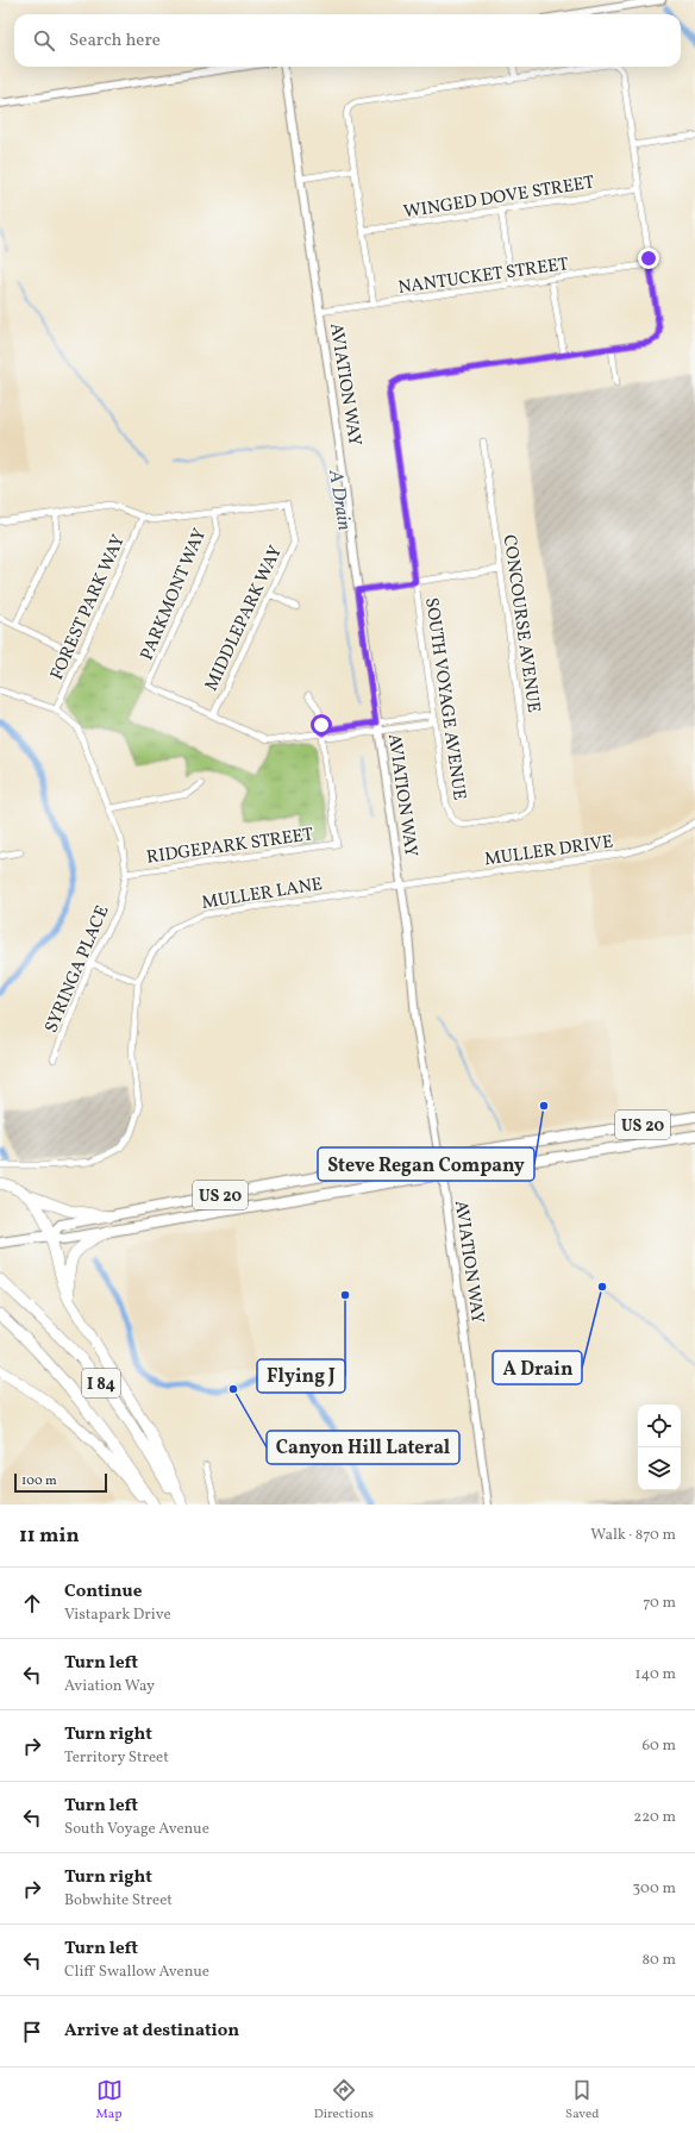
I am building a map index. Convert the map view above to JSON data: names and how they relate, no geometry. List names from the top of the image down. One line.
{"streets":{"highway":["US 20","I 84"],"street":["WINGED DOVE STREET","NANTUCKET STREET","AVIATION WAY","PARKMONT WAY","FOREST PARK WAY","MIDDLEPARK WAY","CONCOURSE AVENUE","SOUTH VOYAGE AVENUE","RIDGEPARK STREET","MULLER DRIVE","MULLER LANE","SYRINGA PLACE"]},"crossings":[["NANTUCKET STREET","AVIATION WAY"],["AVIATION WAY","MULLER DRIVE"],["AVIATION WAY","MULLER LANE"],["AVIATION WAY","US 20"],["PARKMONT WAY","MIDDLEPARK WAY"],["FOREST PARK WAY","SYRINGA PLACE"],["CONCOURSE AVENUE","SOUTH VOYAGE AVENUE"],["RIDGEPARK STREET","SYRINGA PLACE"],["MULLER DRIVE","MULLER LANE"]],"water":["A Drain"],"places":["Steve Regan Company","A Drain","Flying J","Canyon Hill Lateral"],"scale_bar":"100 m","page":{"search":"Search here","scale":"100 m","heading":["11 min","Walk · 870 m"],"list":[["Continue","Vistapark Drive","70 m"],["Turn left","Aviation Way","140 m"],["Turn right","Territory Street","60 m"],["Turn left","South Voyage Avenue","220 m"],["Turn right","Bobwhite Street","300 m"],["Turn left","Cliff Swallow Avenue","80 m"],"Arrive at destination"],"nav":["Map","Directions","Saved"]}}
